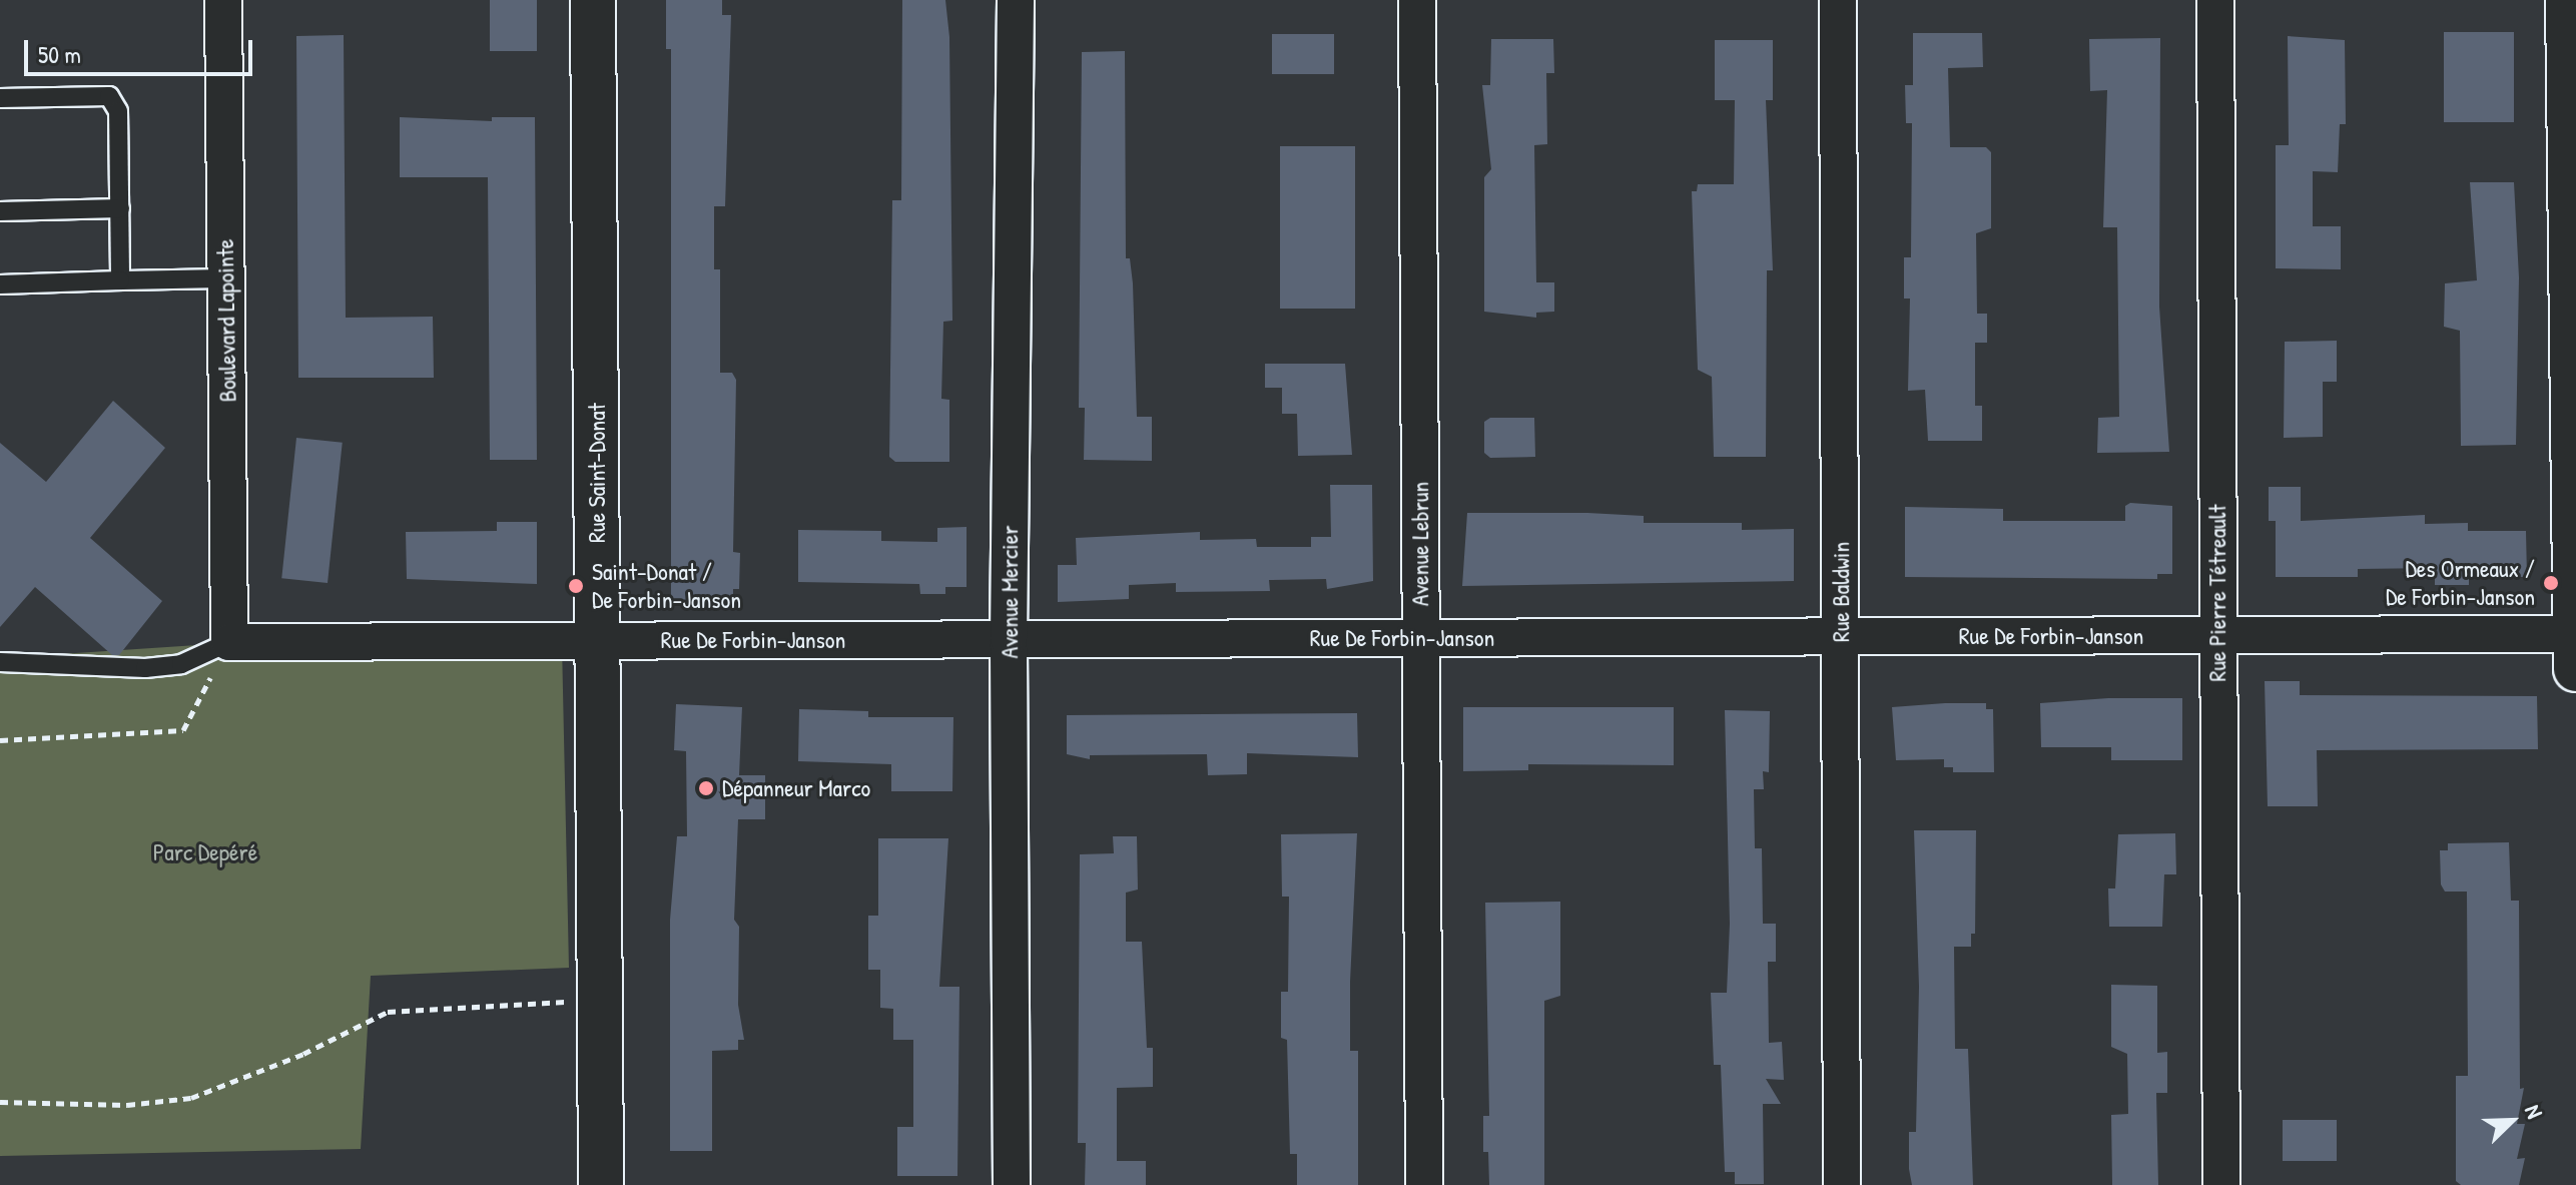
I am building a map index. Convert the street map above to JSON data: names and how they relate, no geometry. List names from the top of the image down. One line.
{"streets":{"street":["Boulevard Lapointe","Rue Saint-Donat","Avenue Lebrun","Avenue Mercier","Rue Baldwin","Rue Pierre Tétreault","Rue De Forbin-Janson"]},"crossings":[["Boulevard Lapointe","Rue De Forbin-Janson"],["Rue Saint-Donat","Rue De Forbin-Janson"],["Avenue Lebrun","Rue De Forbin-Janson"],["Avenue Mercier","Rue De Forbin-Janson"],["Rue Baldwin","Rue De Forbin-Janson"],["Rue Pierre Tétreault","Rue De Forbin-Janson"]],"parks":["Parc Depéré"],"places":["Des Ormeaux / De Forbin-Janson","Saint-Donat / De Forbin-Janson","Dépanneur Marco"],"scale_bar":"50 m","north":"top right"}
